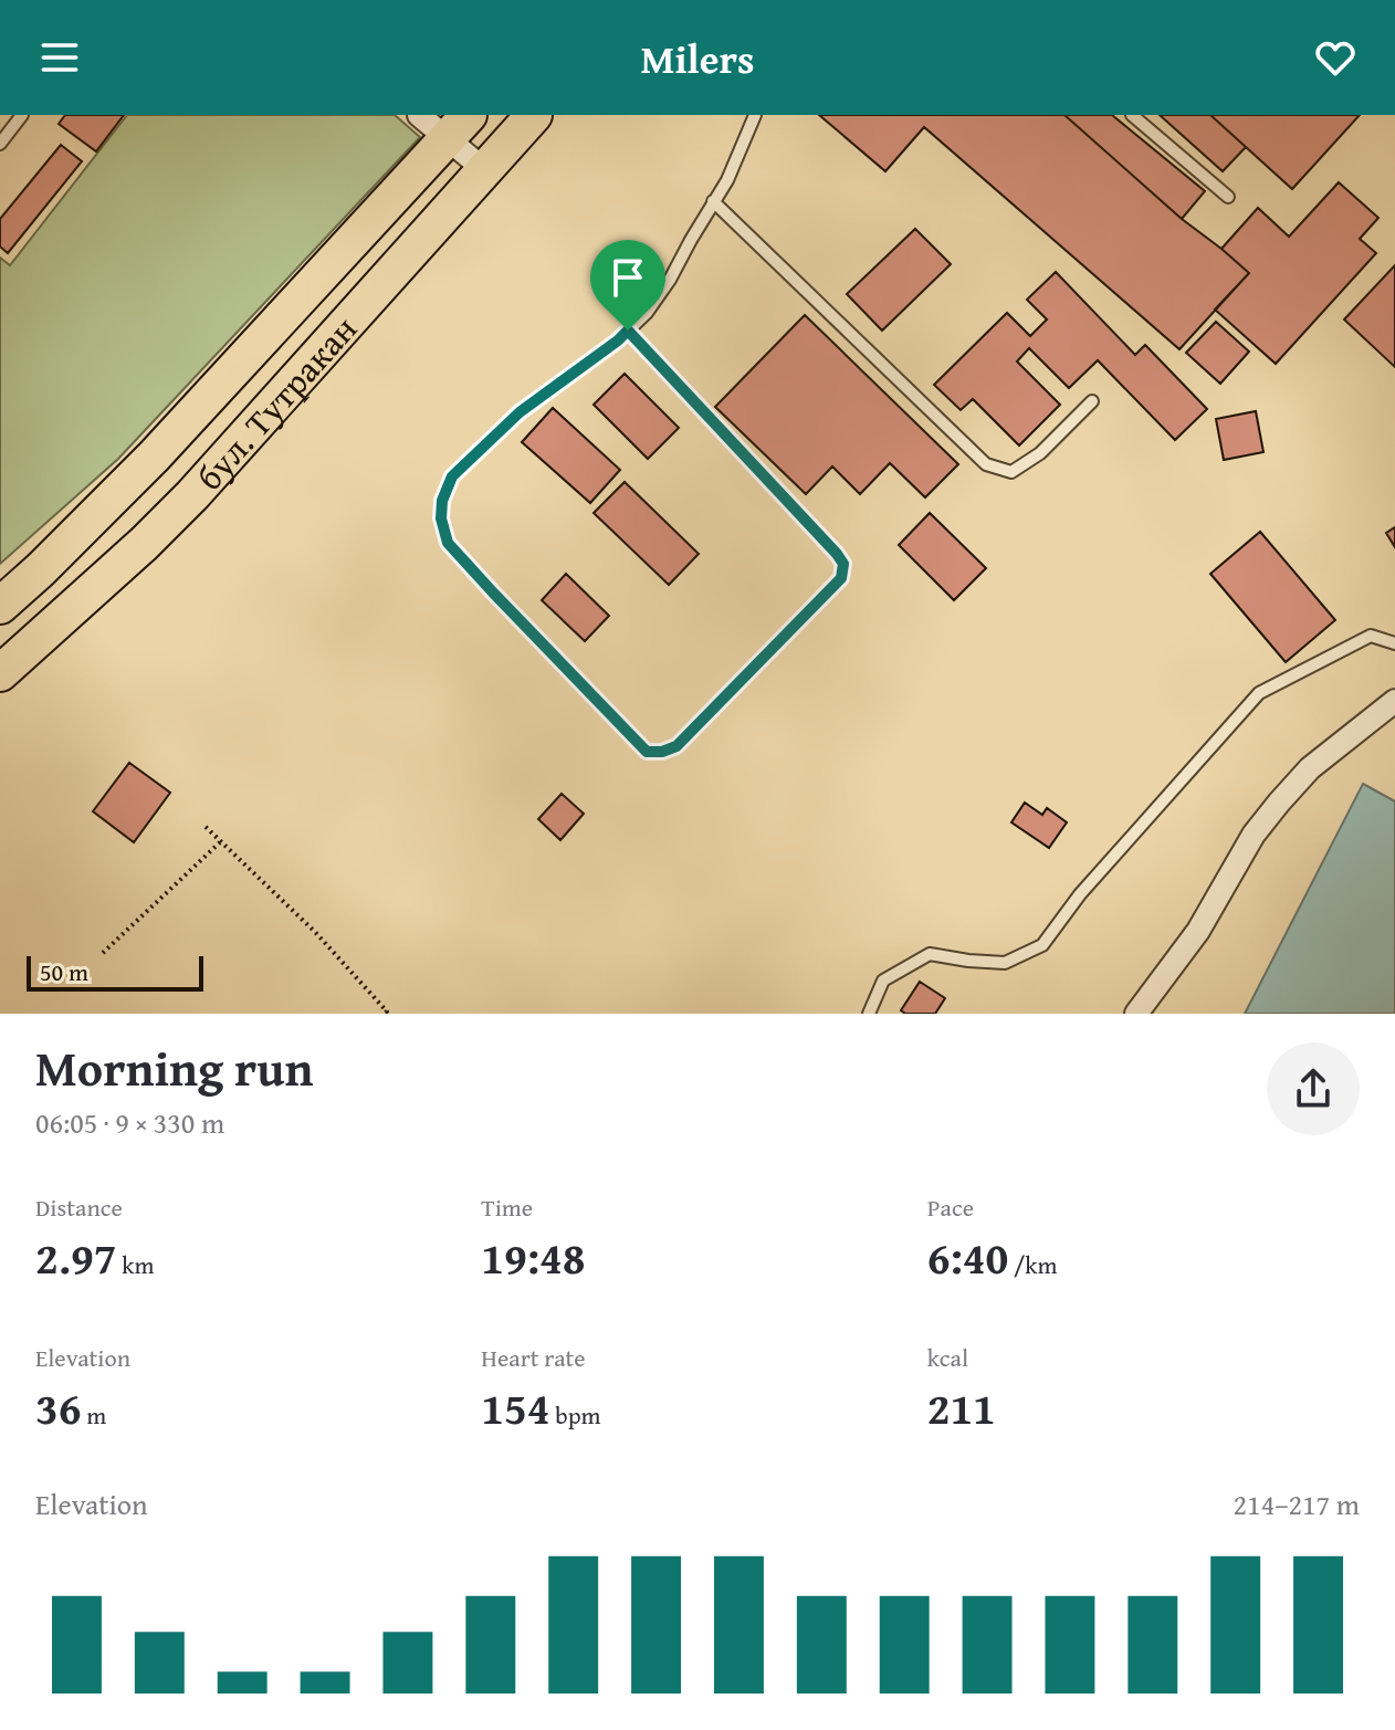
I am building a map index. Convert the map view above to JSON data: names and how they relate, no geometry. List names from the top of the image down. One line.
{"streets":{"main road":["бул. Тутракан"]},"scale_bar":"50 m","page":{"header":"Milers","scale":"50 m","heading":["Morning run","06:05 · 9 × 330 m"],"stats":[["Distance","2.97 km"],["Time","19:48"],["Pace","6:40 /km"],["Elevation","36 m"],["Heart rate","154 bpm"],["kcal","211"]],"chart":["Elevation","214–217 m"]}}
